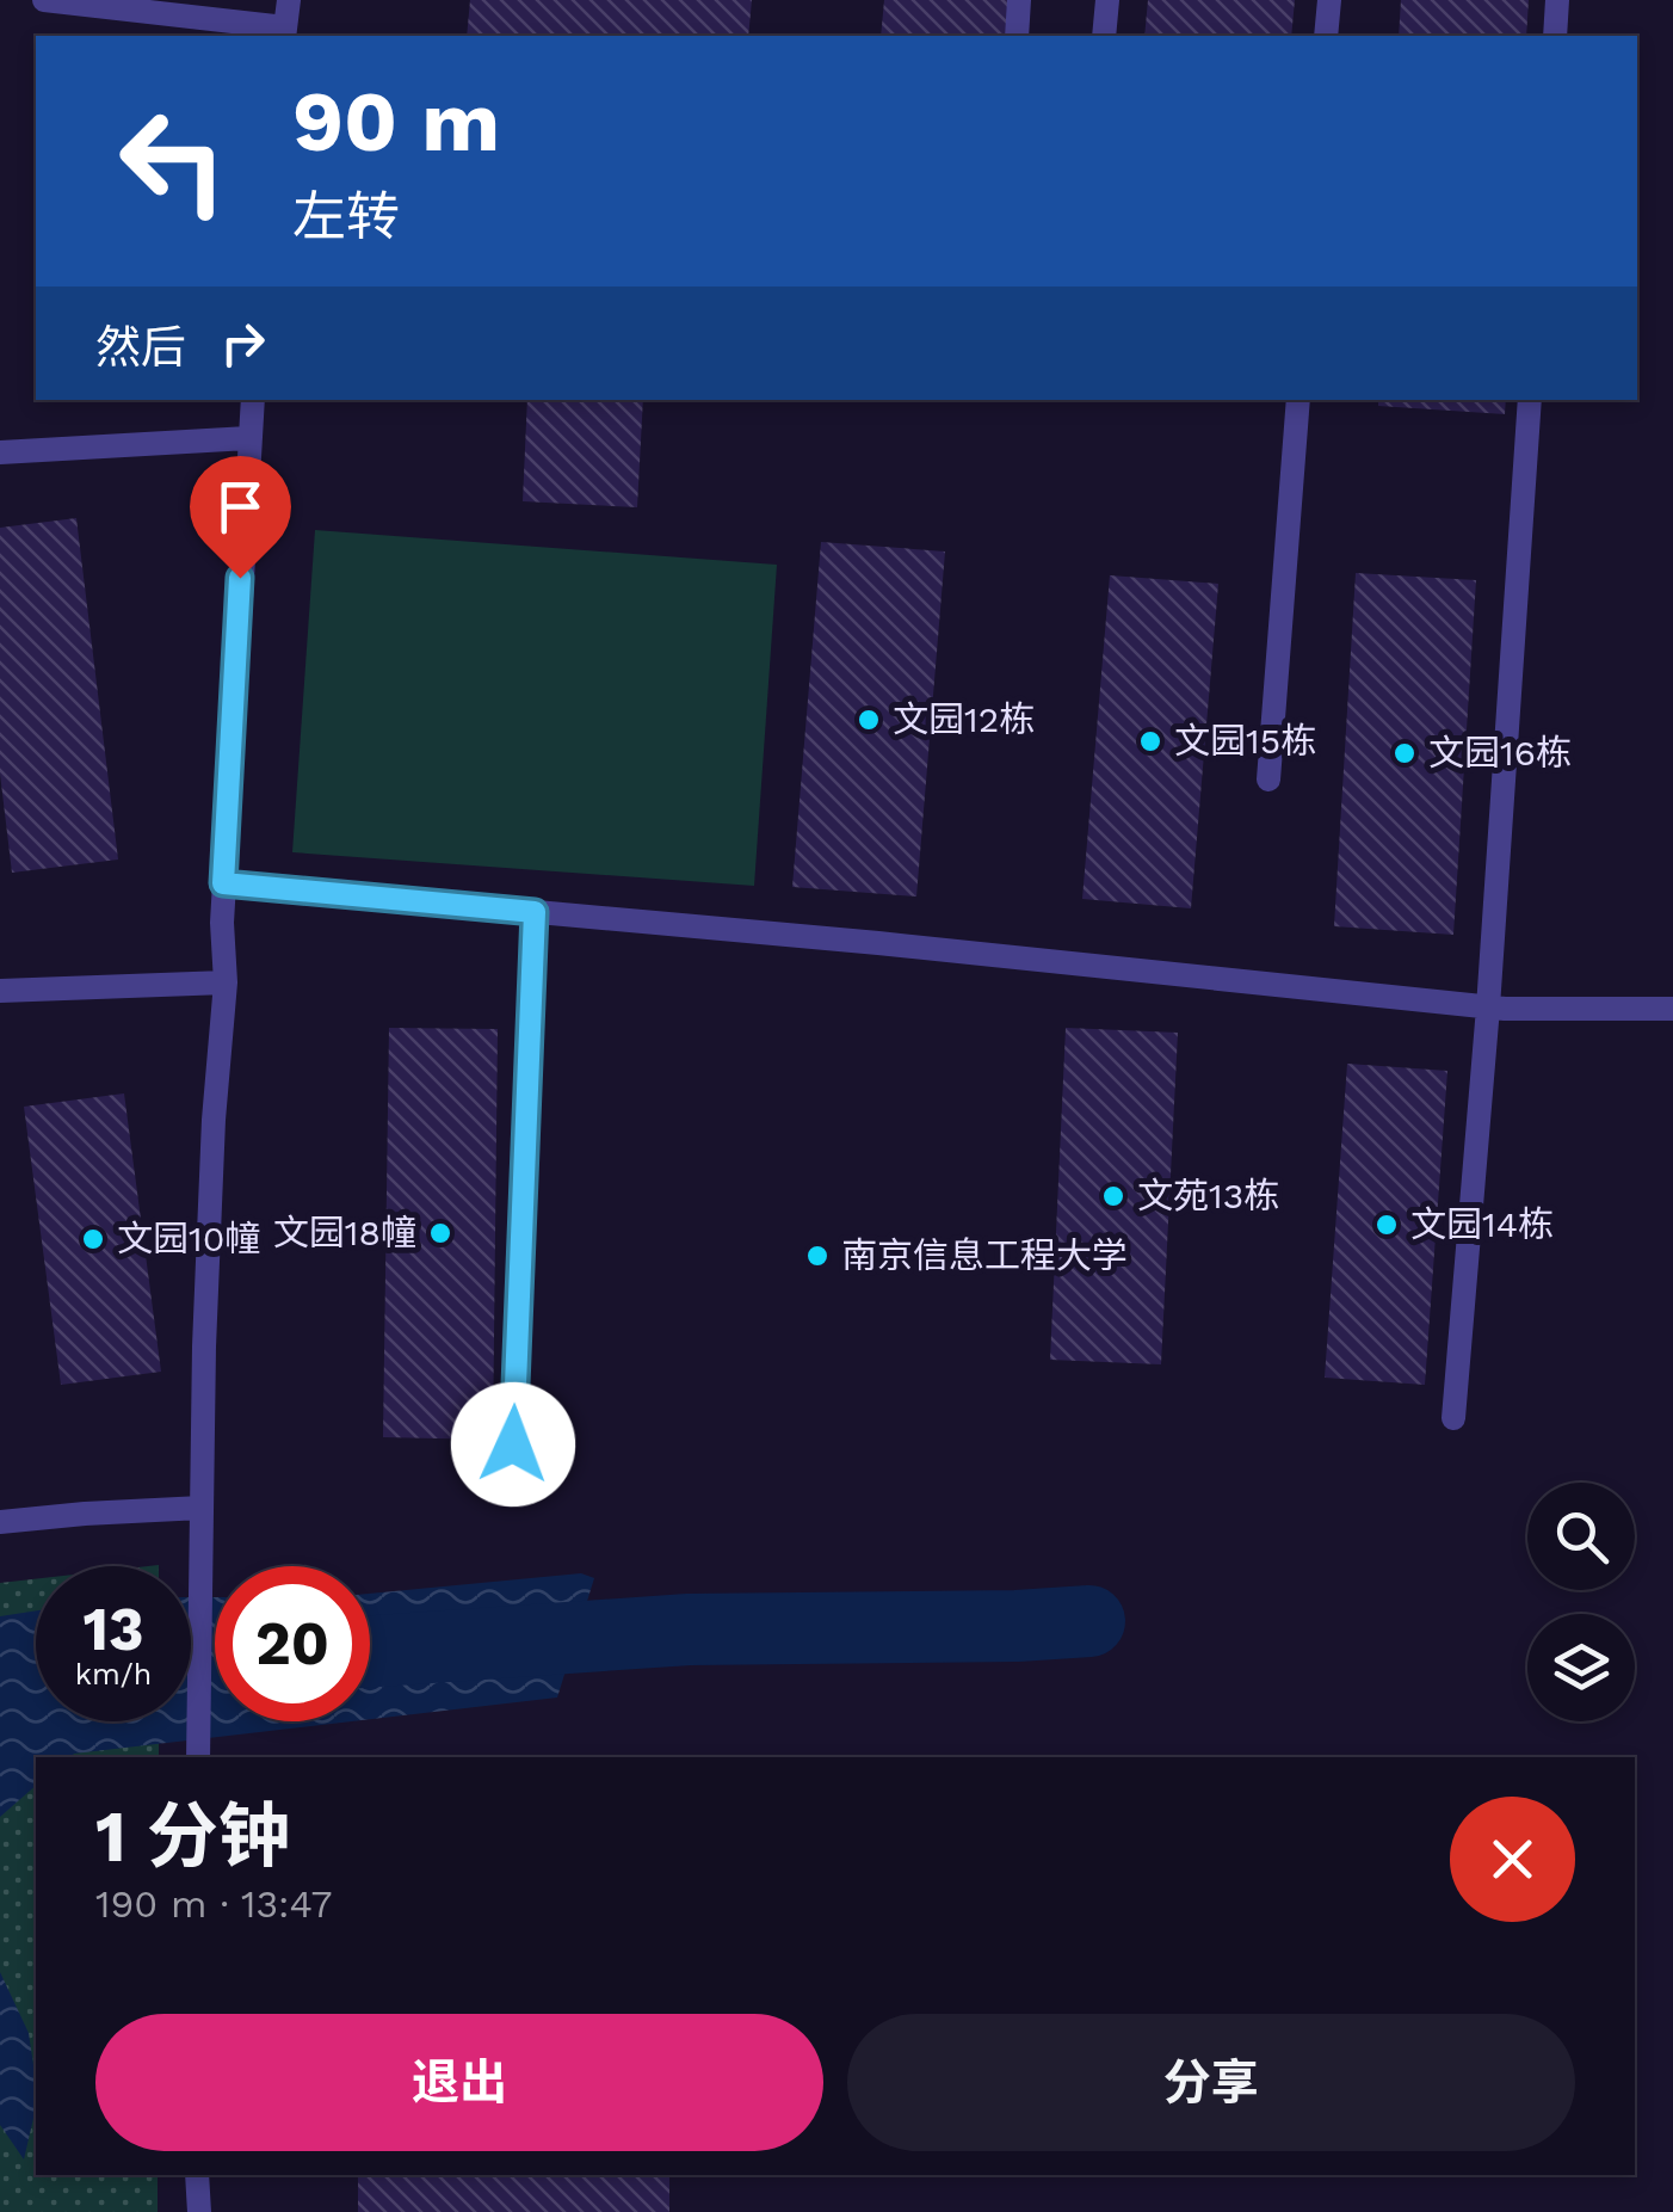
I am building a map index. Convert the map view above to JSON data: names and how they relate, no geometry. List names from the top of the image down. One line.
{"places":["文园12栋","文园15栋","文园16栋","文苑13栋","文园14栋","文园18幢","文园10幢","南京信息工程大学"],"page":{"turn":["90 m","左转"],"then":"然后","speed":"13 km/h","limit":"20","heading":["1 分钟","190 m · 13:47"],"buttons":["退出","分享"]}}
